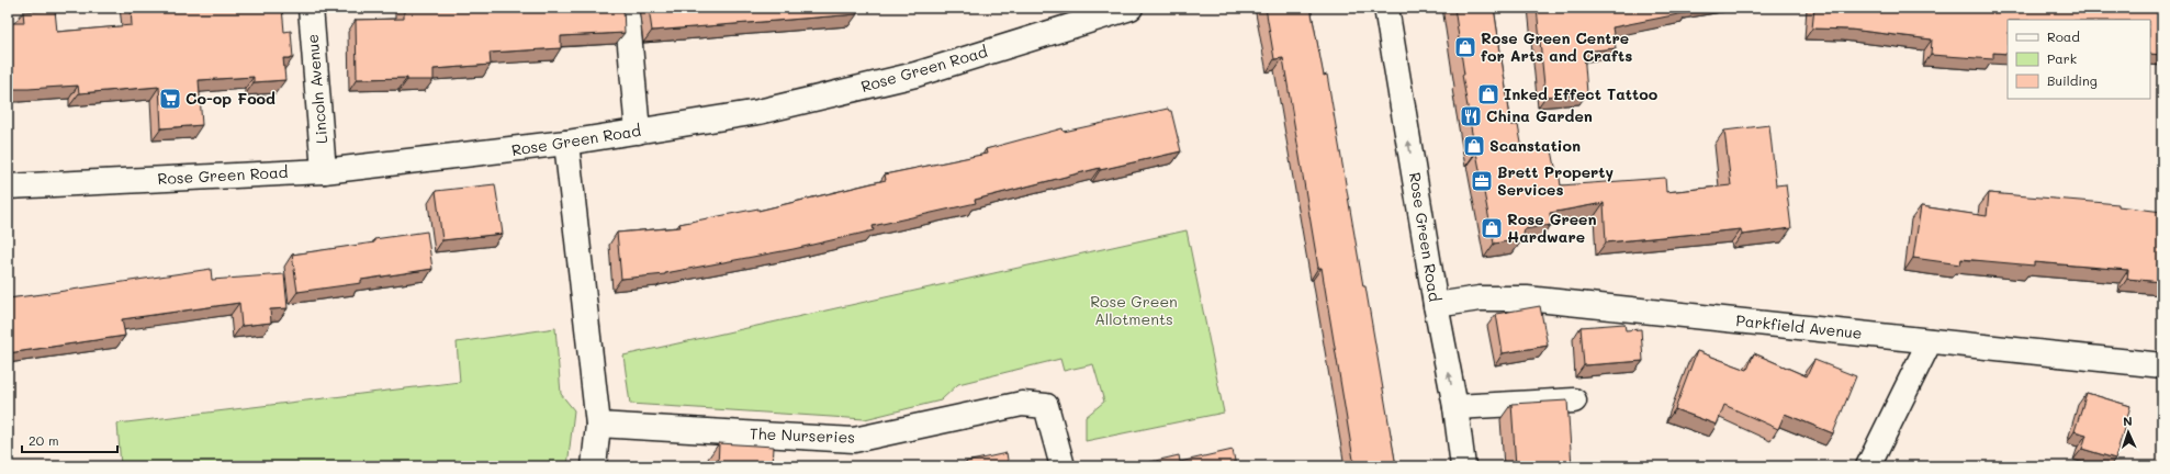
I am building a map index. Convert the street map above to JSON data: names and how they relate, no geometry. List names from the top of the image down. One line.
{"streets":{"street":["Rose Green Road","Lincoln Avenue","Parkfield Avenue","The Nurseries"]},"crossings":[["Rose Green Road","Lincoln Avenue"],["Rose Green Road","Parkfield Avenue"]],"parks":["Rose Green Allotments"],"places":{"shop":["Rose Green Centre for Arts and Crafts","Inked Effect Tattoo","Scanstation","Rose Green Hardware"],"supermarket":["Co-op Food"],"restaurant":["China Garden"],"office":["Brett Property Services"]},"legend":["Road","Park","Building"],"scale_bar":"20 m","north":"top"}
